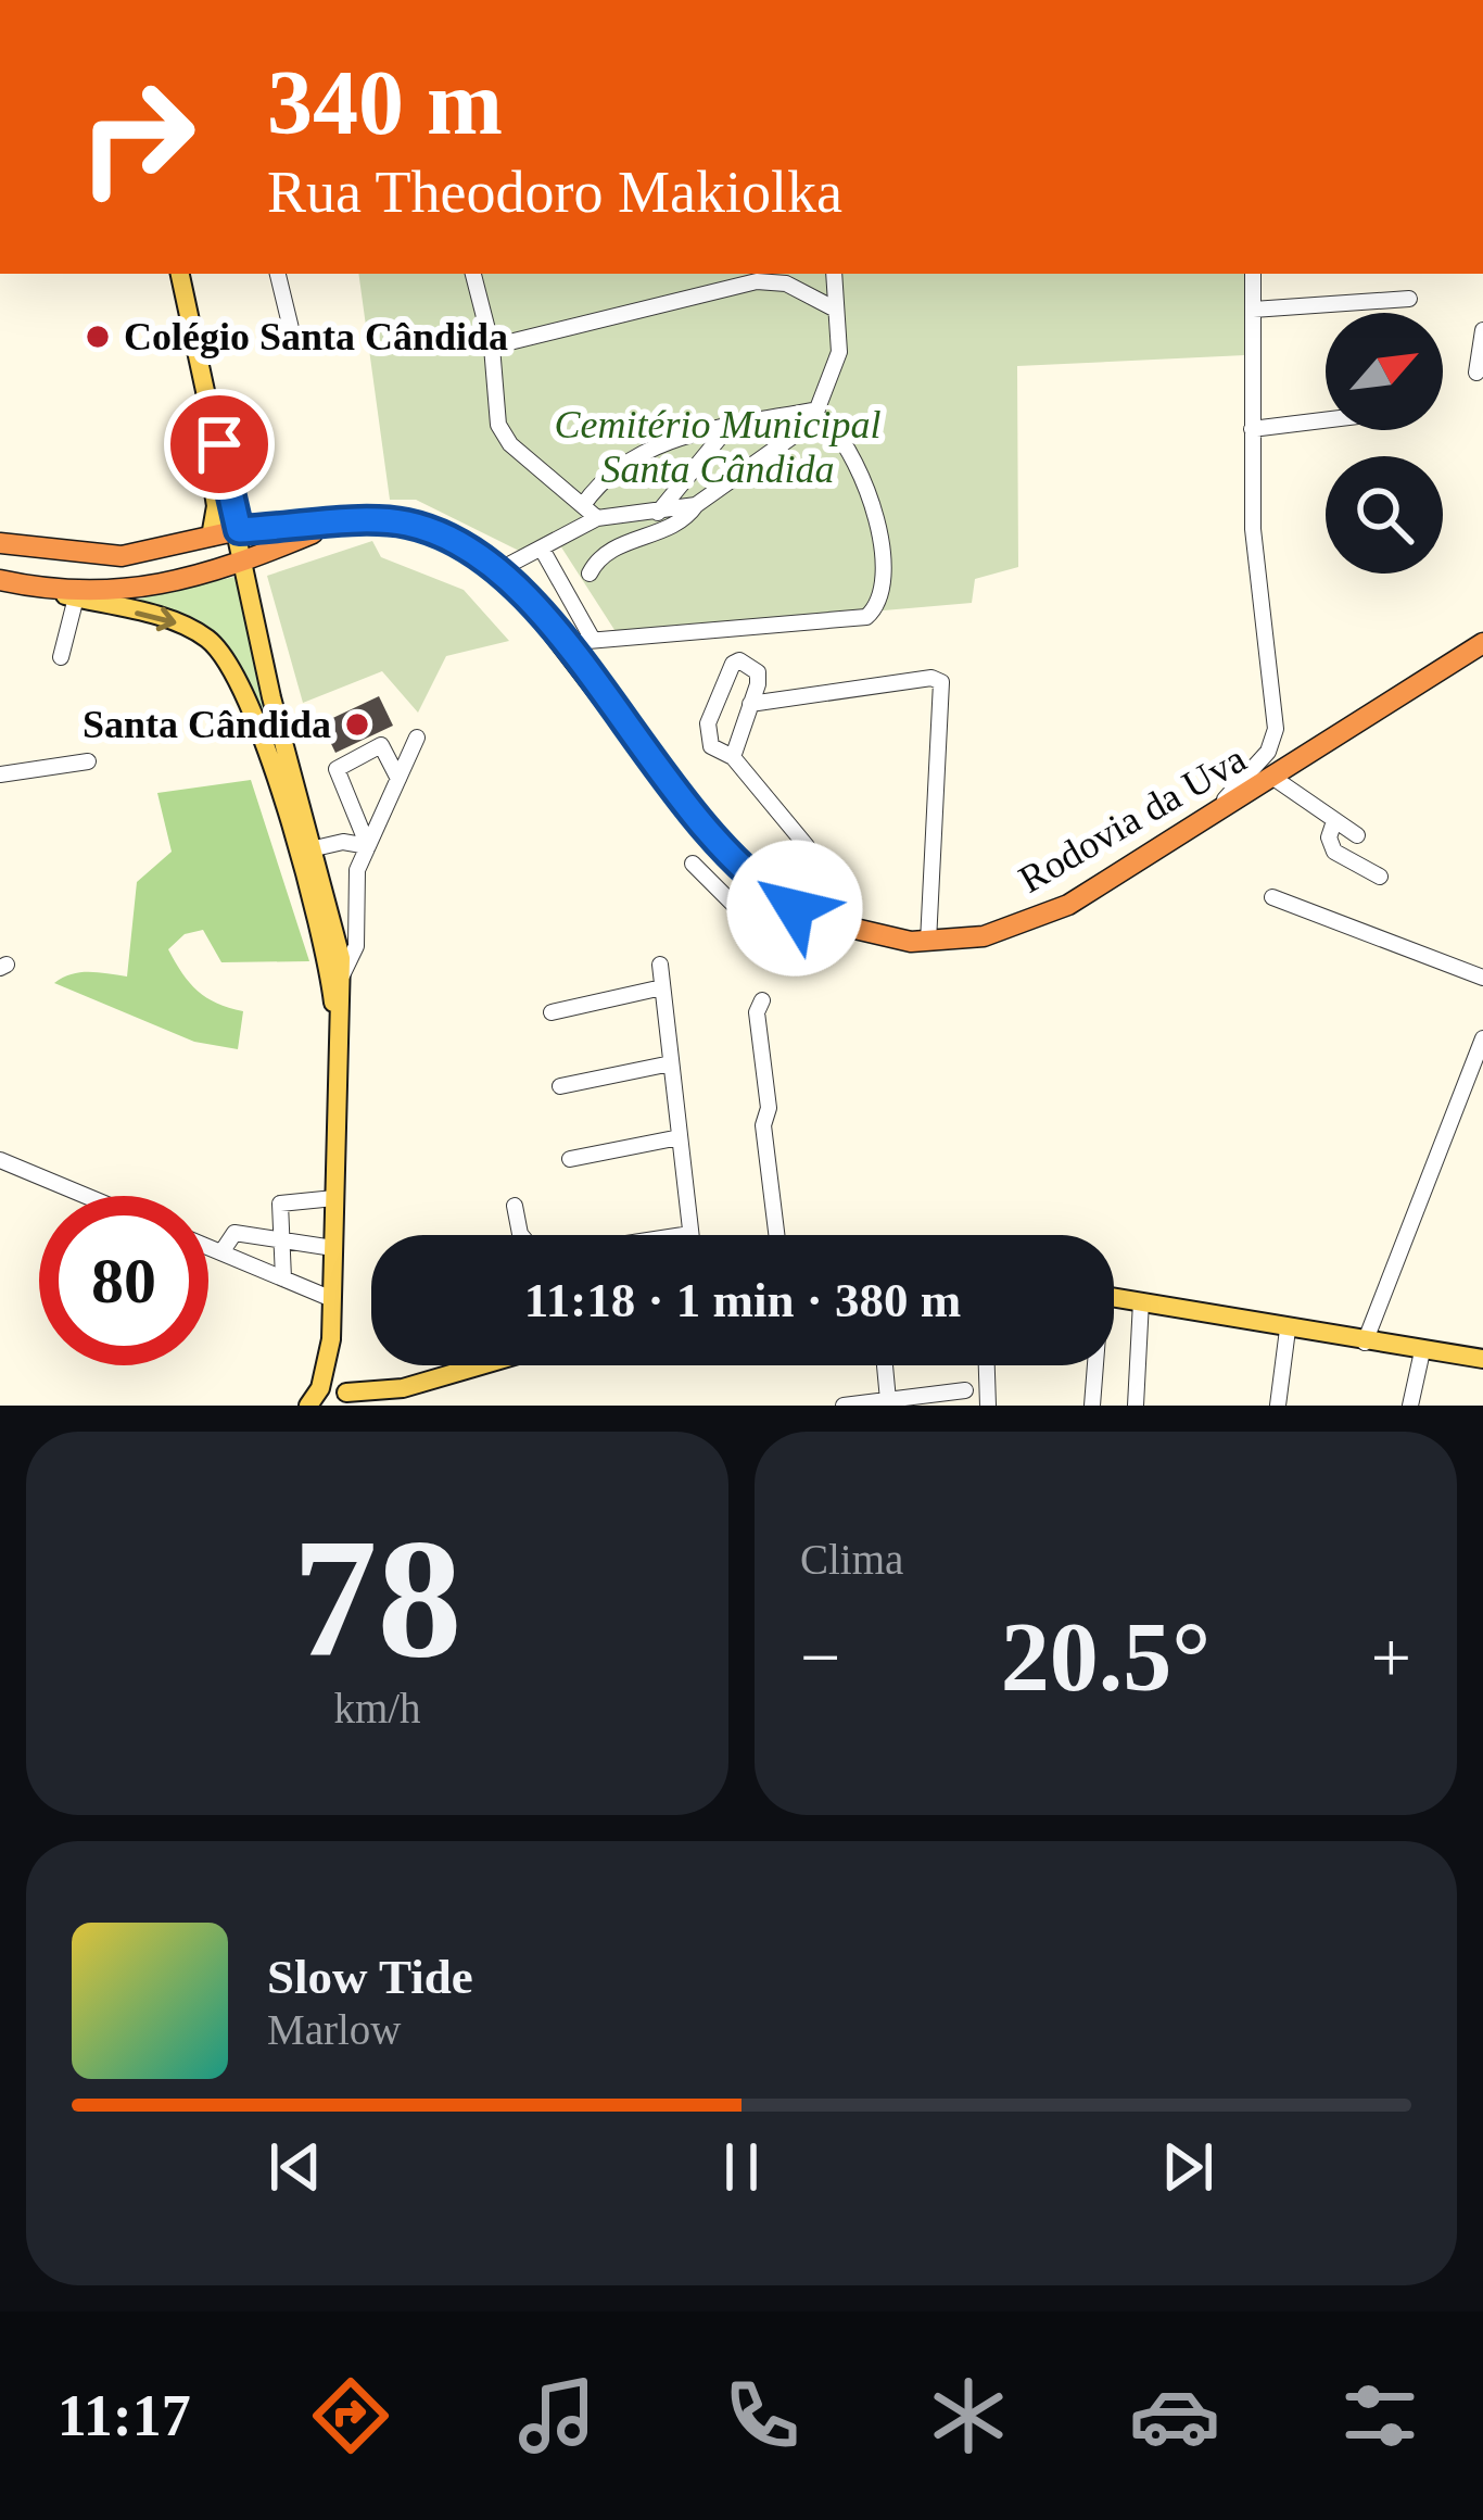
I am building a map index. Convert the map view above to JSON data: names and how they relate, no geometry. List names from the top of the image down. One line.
{"streets":{"highway":["Rodovia da Uva"]},"parks":["Cemitério Municipal Santa Cândida"],"places":["Colégio Santa Cândida","Santa Cândida"],"north":"top right","page":{"turn":["340 m","Rua Theodoro Makiolka"],"limit":"80","trip":"11:18 · 1 min · 380 m","tile":[["78","km/h"],"Clima"],"heat":["−","20.5°","+"],"song":["Slow Tide","Marlow"],"tabs":"11:17"}}
